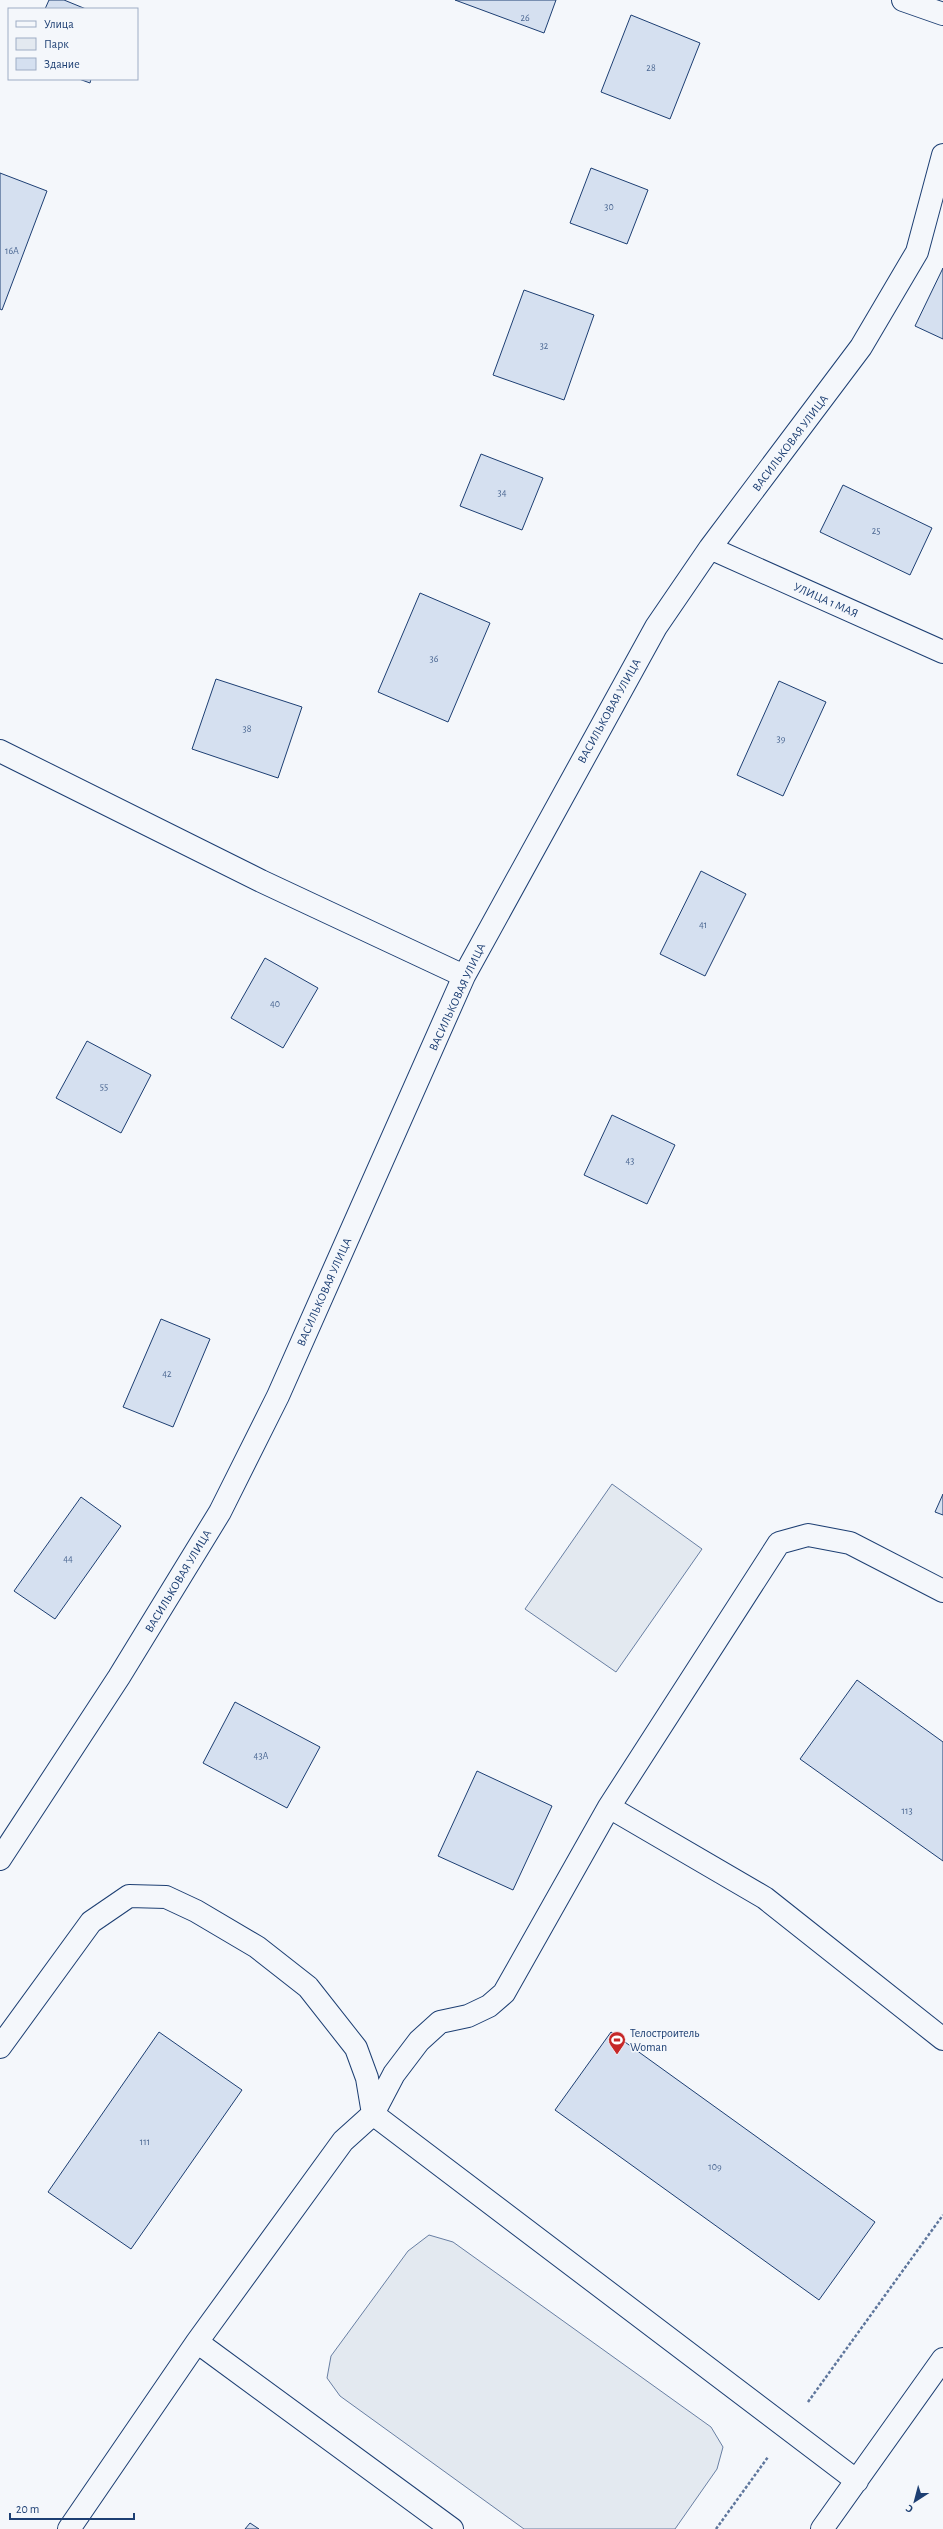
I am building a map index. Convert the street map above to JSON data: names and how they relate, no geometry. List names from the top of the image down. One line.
{"streets":{"street":["ВАСИЛЬКОВАЯ УЛИЦА","УЛИЦА 1 МАЯ"]},"crossings":[["ВАСИЛЬКОВАЯ УЛИЦА","УЛИЦА 1 МАЯ"]],"places":{"sports":["Телостроитель Woman"]},"house_numbers":["26","28","30","16А","32","34","25","36","38","39","41","40","55","43","42","44","43А","113","111","109"],"legend":["Улица","Парк","Здание"],"scale_bar":"20 m","north":"bottom left"}
